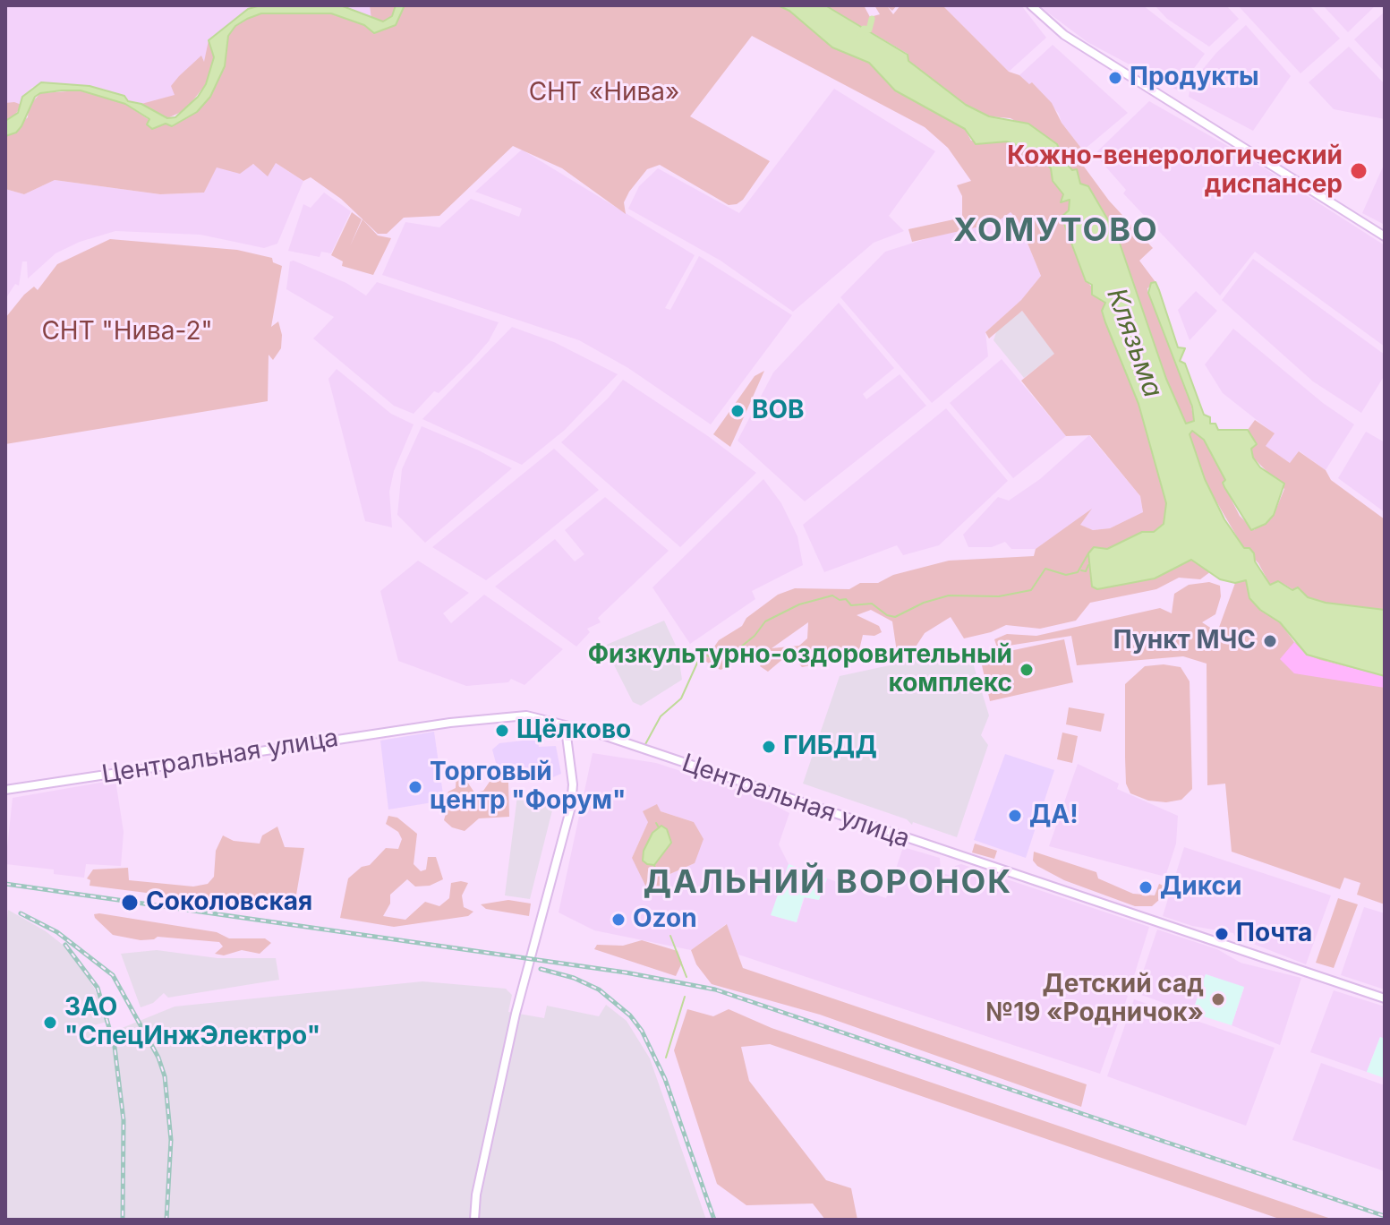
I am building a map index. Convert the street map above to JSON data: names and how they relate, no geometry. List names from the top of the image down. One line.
{"streets":{"main road":["Центральная улица"]},"districts":["ХОМУТОВО","ДАЛЬНИЙ ВОРОНОК"],"water":["Клязьма"],"parks":["СНТ «Нива»","СНТ \"Нива-2\""],"places":["Продукты","Кожно-венерологический диспансер","ВОВ","Пункт МЧС","Физкультурно-оздоровительный комплекс","Щёлково","ГИБДД","Торговый центр \"Форум\"","ДА!","Дикси","Соколовская","Ozon","Почта","Детский сад №19 «Родничок»","ЗАО \"СпецИнжЭлектро\""]}
